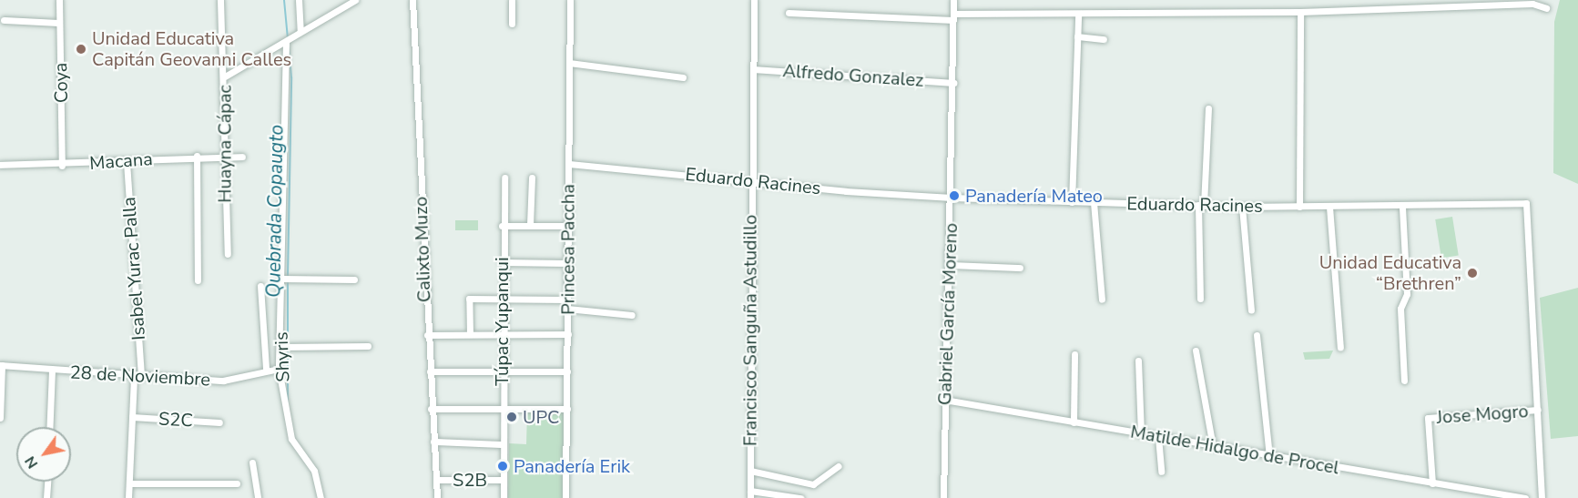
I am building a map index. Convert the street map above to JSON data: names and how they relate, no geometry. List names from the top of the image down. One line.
{"streets":{"street":["Alfredo Gonzalez","Coya","Huayna Cápac","Macana","Eduardo Racines","Calixto Muzo","Princesa Paccha","Isabel Yurac Palla","Gabriel García Moreno","Túpac Yupanqui","Francisco Sanguña Astudillo","Shyris","28 de Noviembre","Jose Mogro","S2C","Matilde Hidalgo de Procel","S2B"]},"crossings":[["Alfredo Gonzalez","Gabriel García Moreno"],["Alfredo Gonzalez","Francisco Sanguña Astudillo"],["Coya","Macana"],["Huayna Cápac","Macana"],["Macana","Isabel Yurac Palla"],["Eduardo Racines","Princesa Paccha"],["Eduardo Racines","Gabriel García Moreno"],["Eduardo Racines","Francisco Sanguña Astudillo"],["Eduardo Racines","Jose Mogro"],["Calixto Muzo","S2B"],["Isabel Yurac Palla","28 de Noviembre"],["Isabel Yurac Palla","S2C"],["Gabriel García Moreno","Matilde Hidalgo de Procel"],["Túpac Yupanqui","S2B"],["Shyris","28 de Noviembre"],["Jose Mogro","Matilde Hidalgo de Procel"]],"water":["Quebrada Copaugto"],"places":["Unidad Educativa Capitán Geovanni Calles","Panadería Mateo","Unidad Educativa “Brethren”","UPC","Panadería Erik"],"north":"bottom left"}
